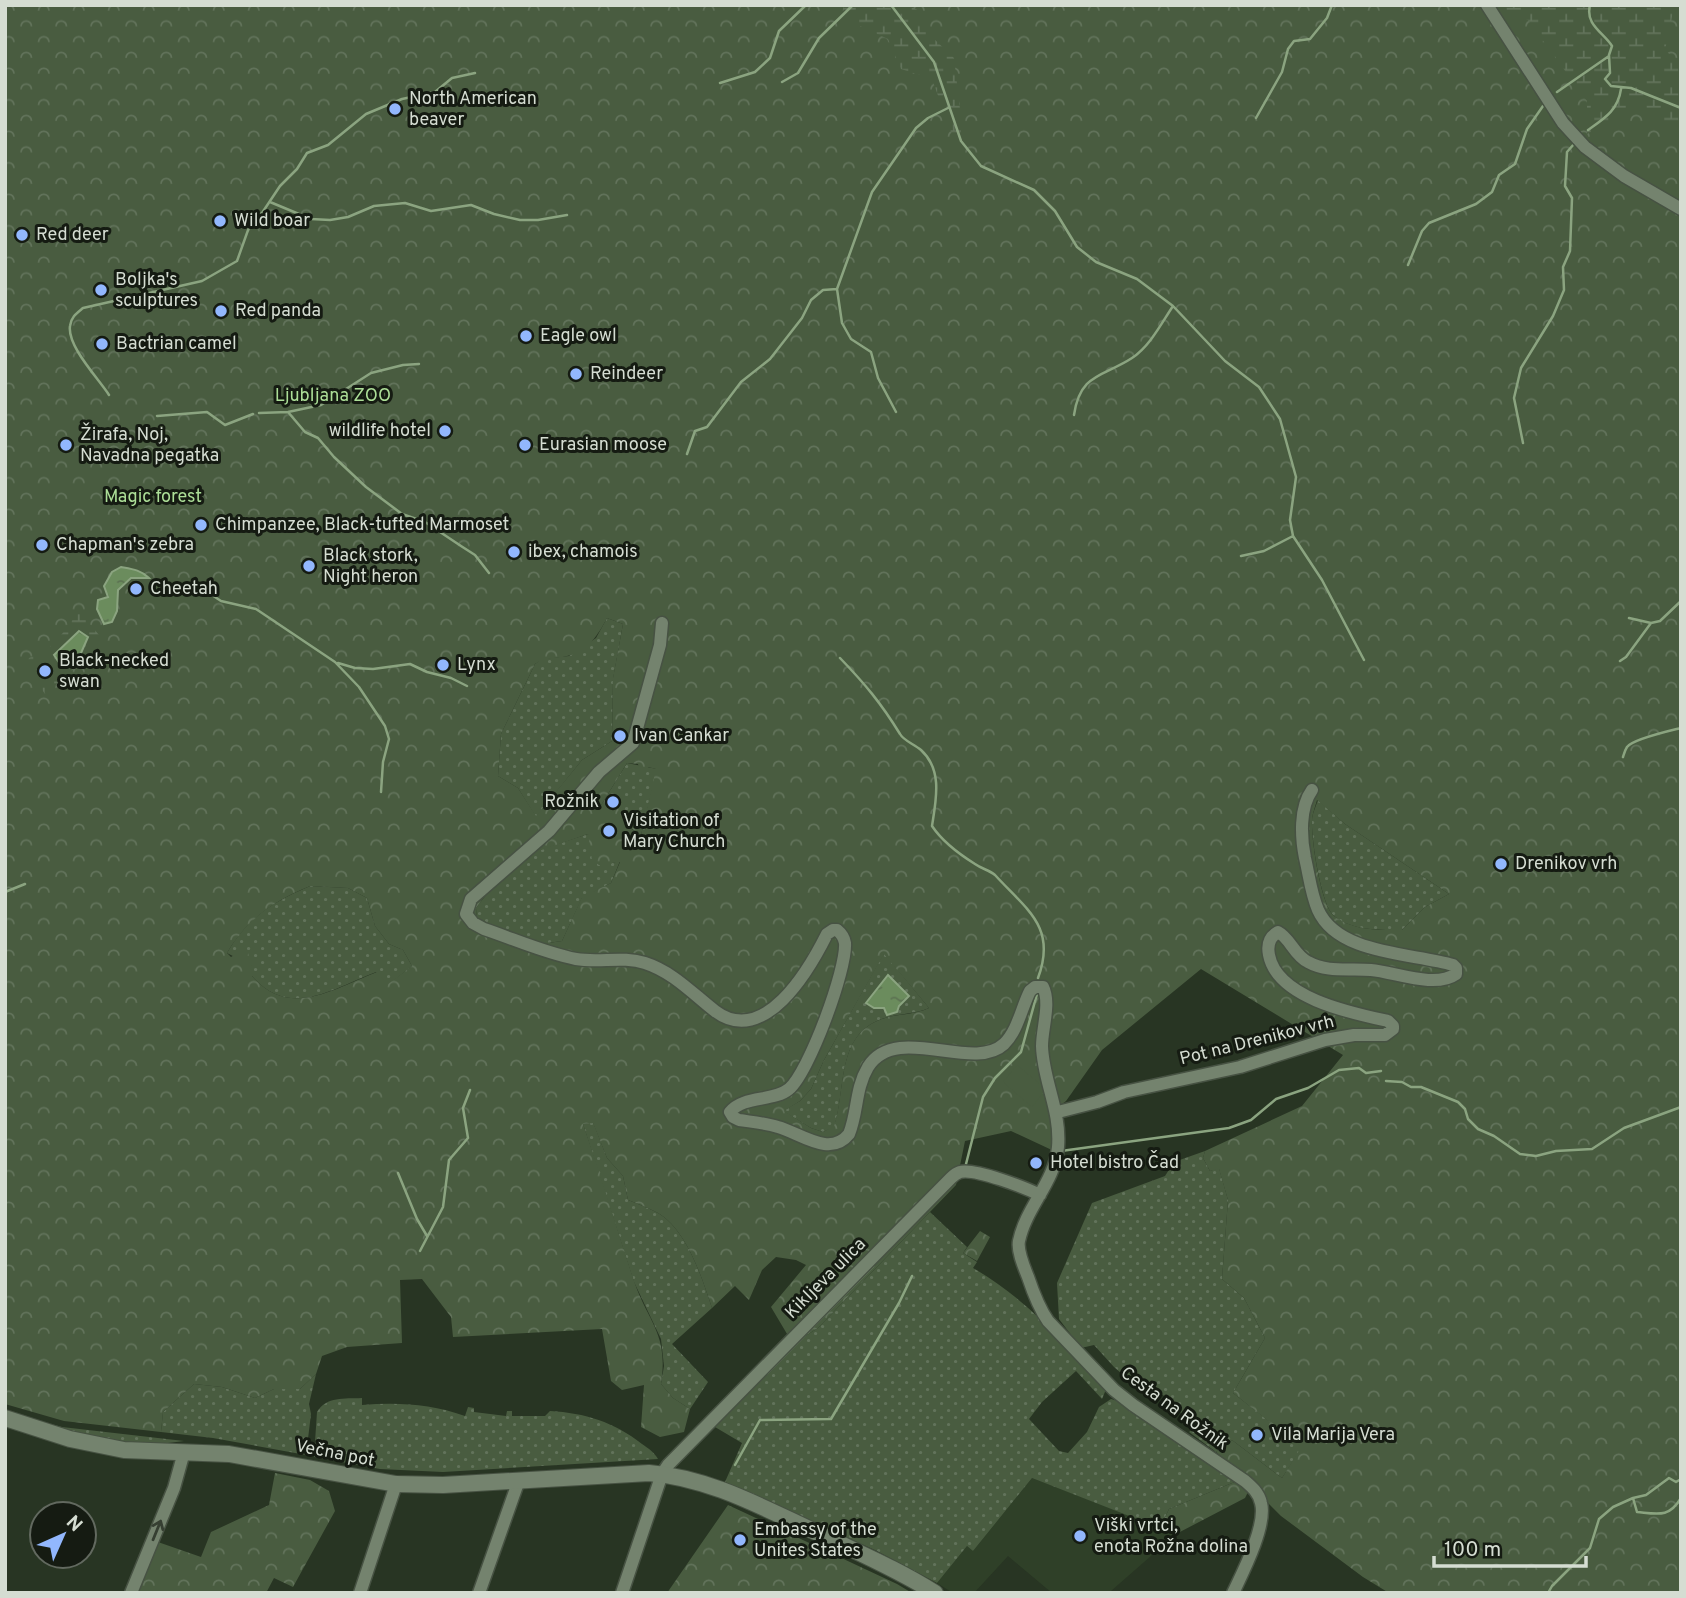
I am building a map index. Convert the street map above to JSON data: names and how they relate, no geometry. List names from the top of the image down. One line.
{"streets":{"main road":["Večna pot"],"street":["Pot na Drenikov vrh","Kikljeva ulica","Cesta na Rožnik"]},"crossings":[["Pot na Drenikov vrh","Cesta na Rožnik"],["Kikljeva ulica","Cesta na Rožnik"],["Kikljeva ulica","Večna pot"]],"parks":["Ljubljana ZOO","Magic forest"],"places":["North American beaver","Wild boar","Red deer","Boljka's sculptures","Red panda","Eagle owl","Bactrian camel","Reindeer","wildlife hotel","Žirafa, Noj, Navadna pegatka","Eurasian moose","Chimpanzee, Black-tufted Marmoset","Chapman's zebra","ibex, chamois","Black stork, Night heron","Cheetah","Lynx","Black-necked swan","Ivan Cankar","Rožnik","Visitation of Mary Church","Drenikov vrh","Hotel bistro Čad","Vila Marija Vera","Viški vrtci, enota Rožna dolina","Embassy of the Unites States"],"scale_bar":"100 m","north":"top right"}
